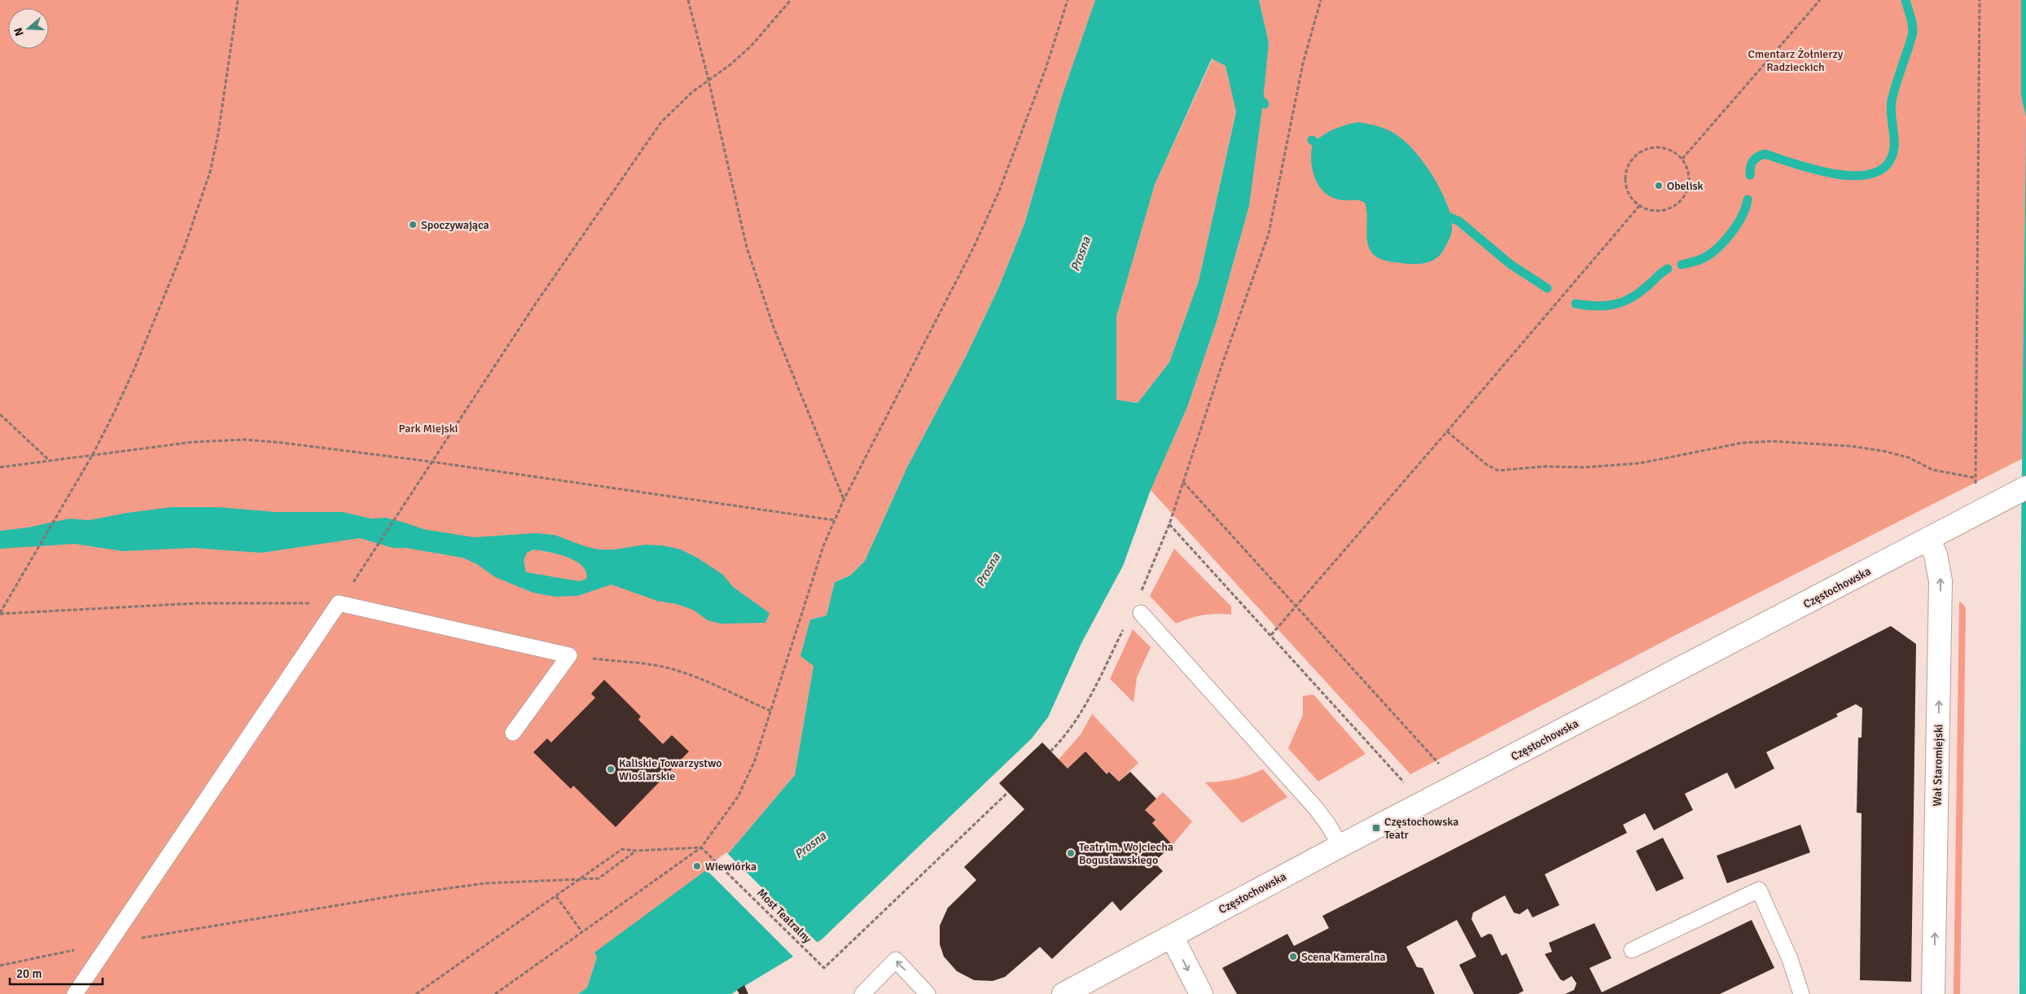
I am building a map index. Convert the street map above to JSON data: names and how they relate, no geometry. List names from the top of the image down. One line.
{"streets":{"street":["Częstochowska","Wał Staromiejski"],"path":["Most Teatralny"]},"crossings":[["Częstochowska","Wał Staromiejski"]],"one_way":["Wał Staromiejski"],"water":["Prosna"],"parks":["Cmentarz Żołnierzy Radzieckich","Park Miejski"],"places":{"other":["Obelisk","Spoczywająca","Kaliskie Towarzystwo Wioślarskie","Teatr im. Wojciecha Bogusławskiego","Wiewiórka","Scena Kameralna"],"transit":["Częstochowska Teatr"]},"scale_bar":"20 m","north":"left"}
